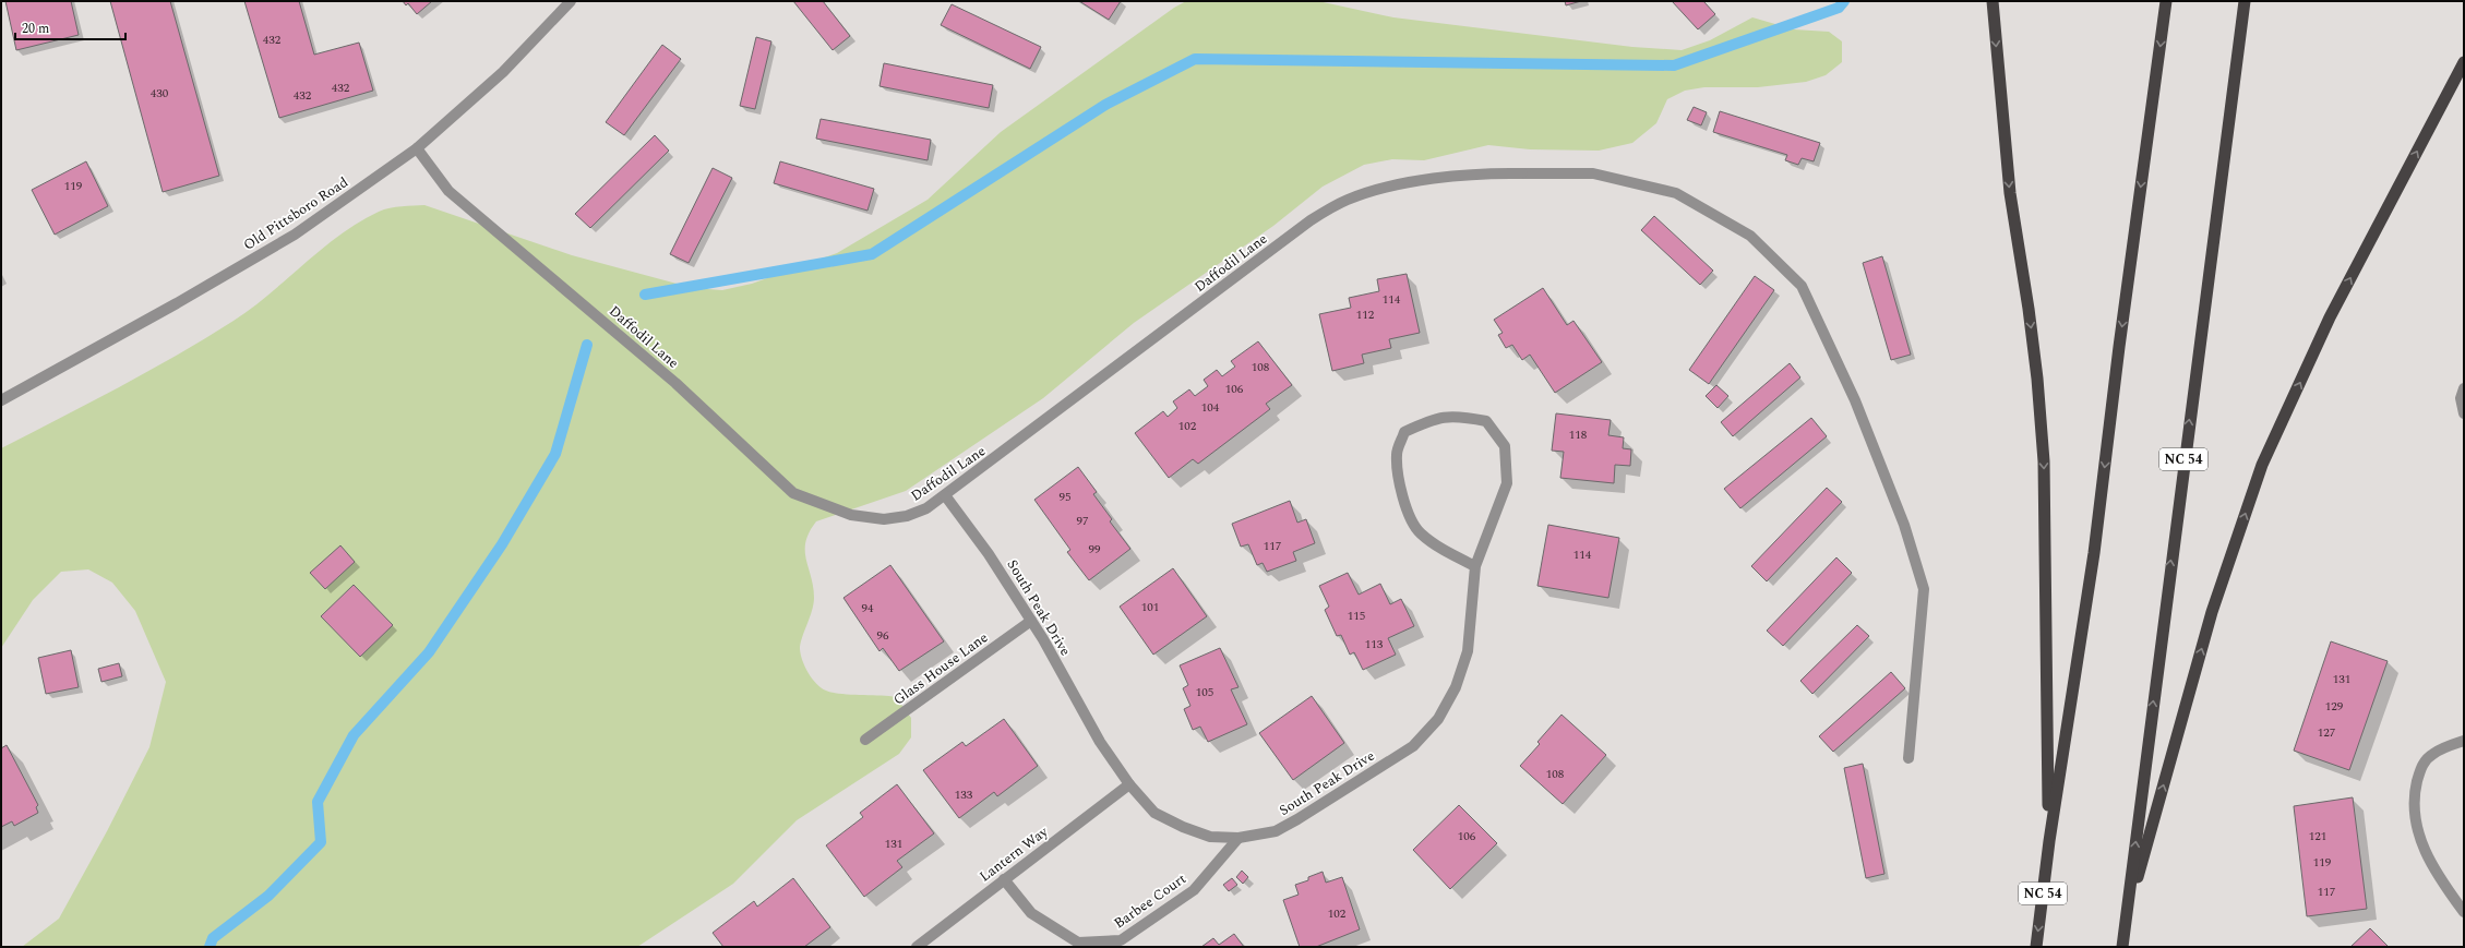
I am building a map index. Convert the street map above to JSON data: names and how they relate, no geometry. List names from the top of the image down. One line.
{"streets":{"highway":["NC 54"],"street":["Old Pittsboro Road","Daffodil Lane","South Peak Drive","Glass House Lane","Lantern Way","Barbee Court"]},"crossings":[["Old Pittsboro Road","Daffodil Lane"],["Daffodil Lane","South Peak Drive"],["South Peak Drive","Glass House Lane"],["South Peak Drive","Lantern Way"],["South Peak Drive","Barbee Court"],["Lantern Way","Barbee Court"]],"house_numbers":["432","432","430","432","119","114","112","108","106","104","102","118","95","97","117","99","114","101","94","115","96","113","131","105","129","127","108","133","106","121","131","119","117","102"],"scale_bar":"20 m"}
